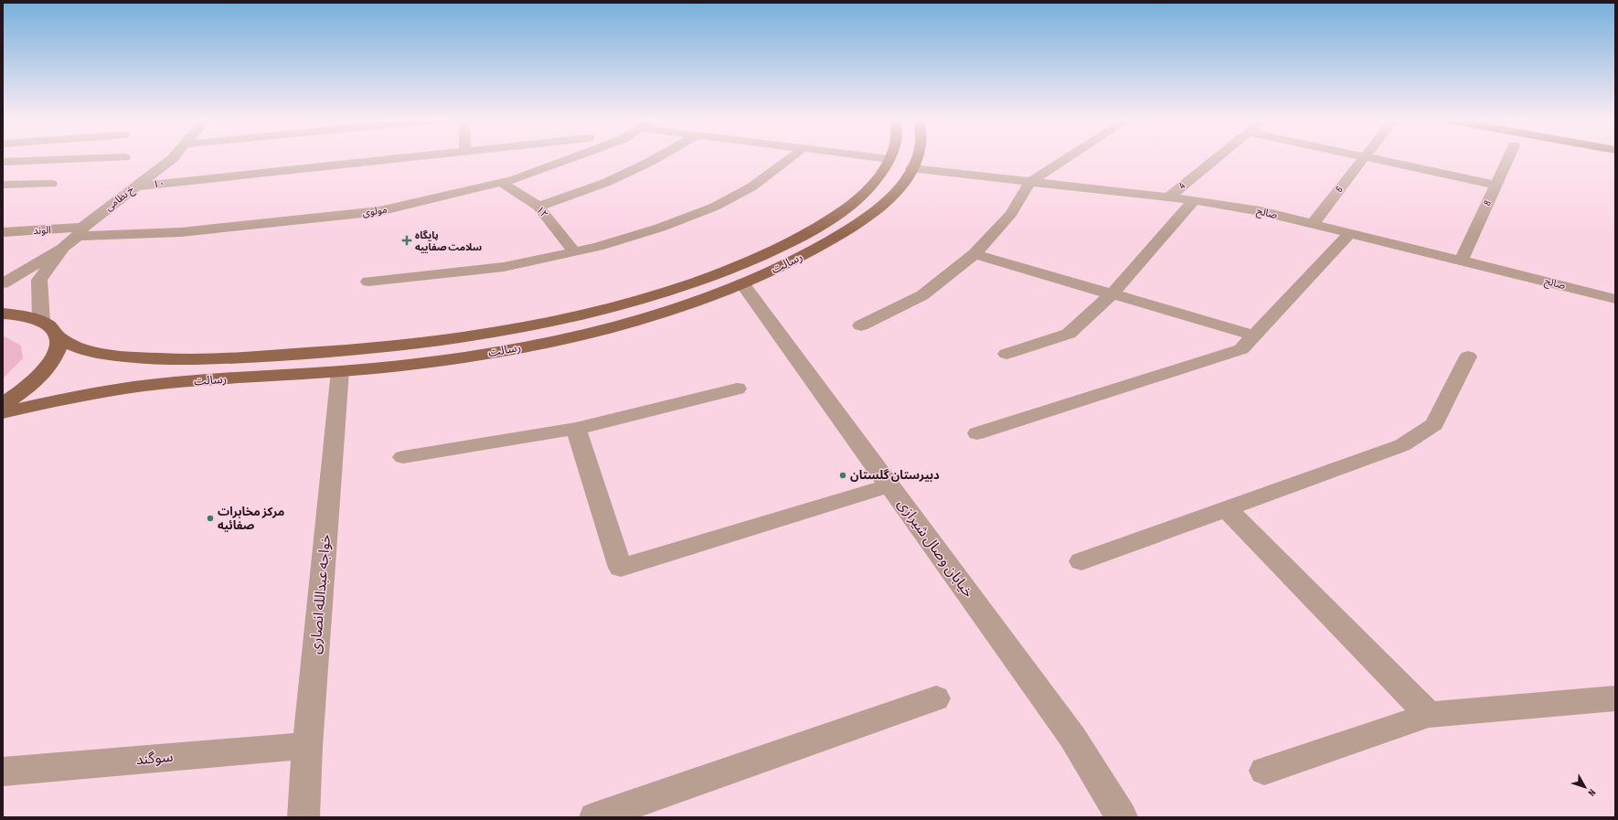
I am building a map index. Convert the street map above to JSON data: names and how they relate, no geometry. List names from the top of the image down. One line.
{"streets":{"main road":["رسالت"],"street":["۱۰","4","6","خ نظامی","8","مولوی","۱۲","صالح","الوند","خیابان وصال شیرازی","خواجه عبدالله انصاری","سوگند"]},"crossings":[["۱۰","خ نظامی"],["4","صالح"],["6","صالح"],["خ نظامی","مولوی"],["خ نظامی","الوند"],["8","صالح"],["مولوی","۱۲"],["مولوی","الوند"],["صالح","رسالت"],["رسالت","خیابان وصال شیرازی"],["رسالت","خواجه عبدالله انصاری"],["خواجه عبدالله انصاری","سوگند"]],"places":{"health":["پایگاه سلامت صفاییه"],"other":["دبیرستان گلستان","مرکز مخابرات صفائیه"]},"north":"bottom right"}
